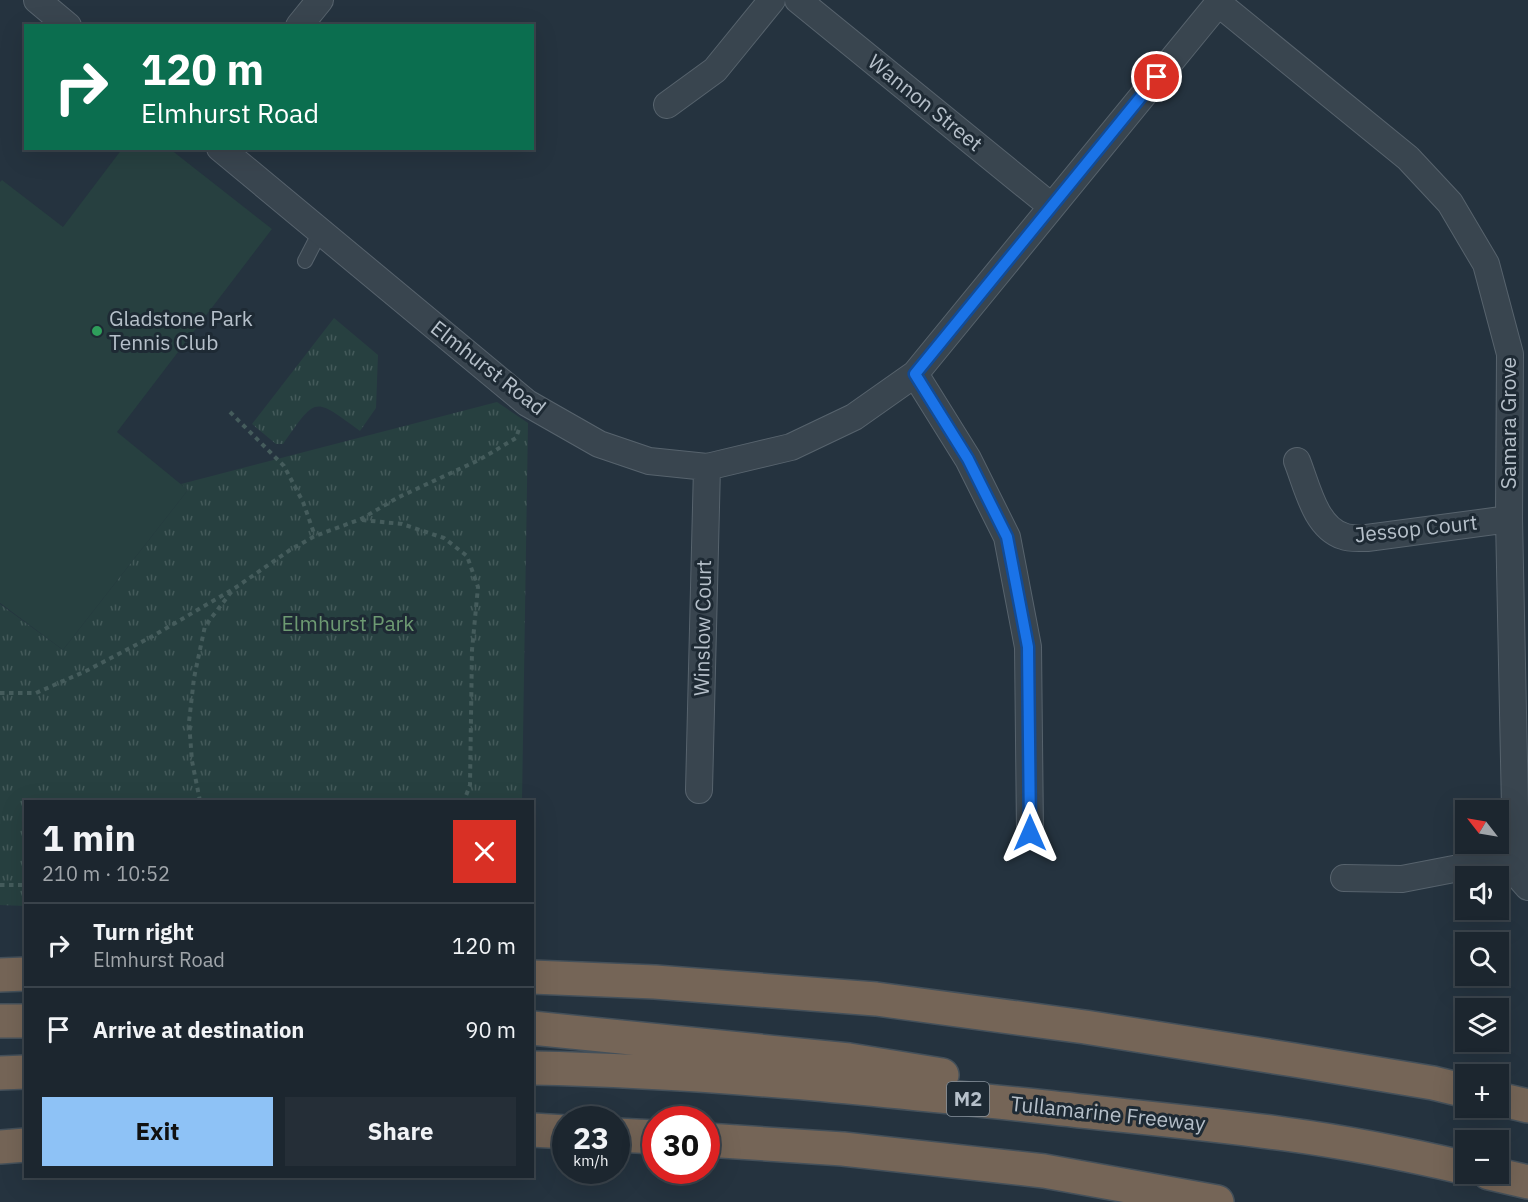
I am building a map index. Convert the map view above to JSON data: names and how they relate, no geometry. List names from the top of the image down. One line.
{"streets":{"highway":["M2","Tullamarine Freeway"],"street":["Wannon Street","Elmhurst Road","Samara Grove","Jessop Court","Winslow Court"]},"crossings":[["Wannon Street","Elmhurst Road"],["Elmhurst Road","Samara Grove"],["Elmhurst Road","Winslow Court"],["Samara Grove","Jessop Court"]],"parks":["Elmhurst Park"],"places":["Gladstone Park Tennis Club"],"north":"top left","page":{"turn":["120 m","Elmhurst Road"],"map_buttons":["+","−"],"heading":["1 min","210 m · 10:52"],"list":[{"name":"Turn right","note":"Elmhurst Road","value":"120 m"},{"name":"Arrive at destination","value":"90 m"}],"buttons":["Exit","Share"],"speed":"23 km/h","limit":"30"}}
